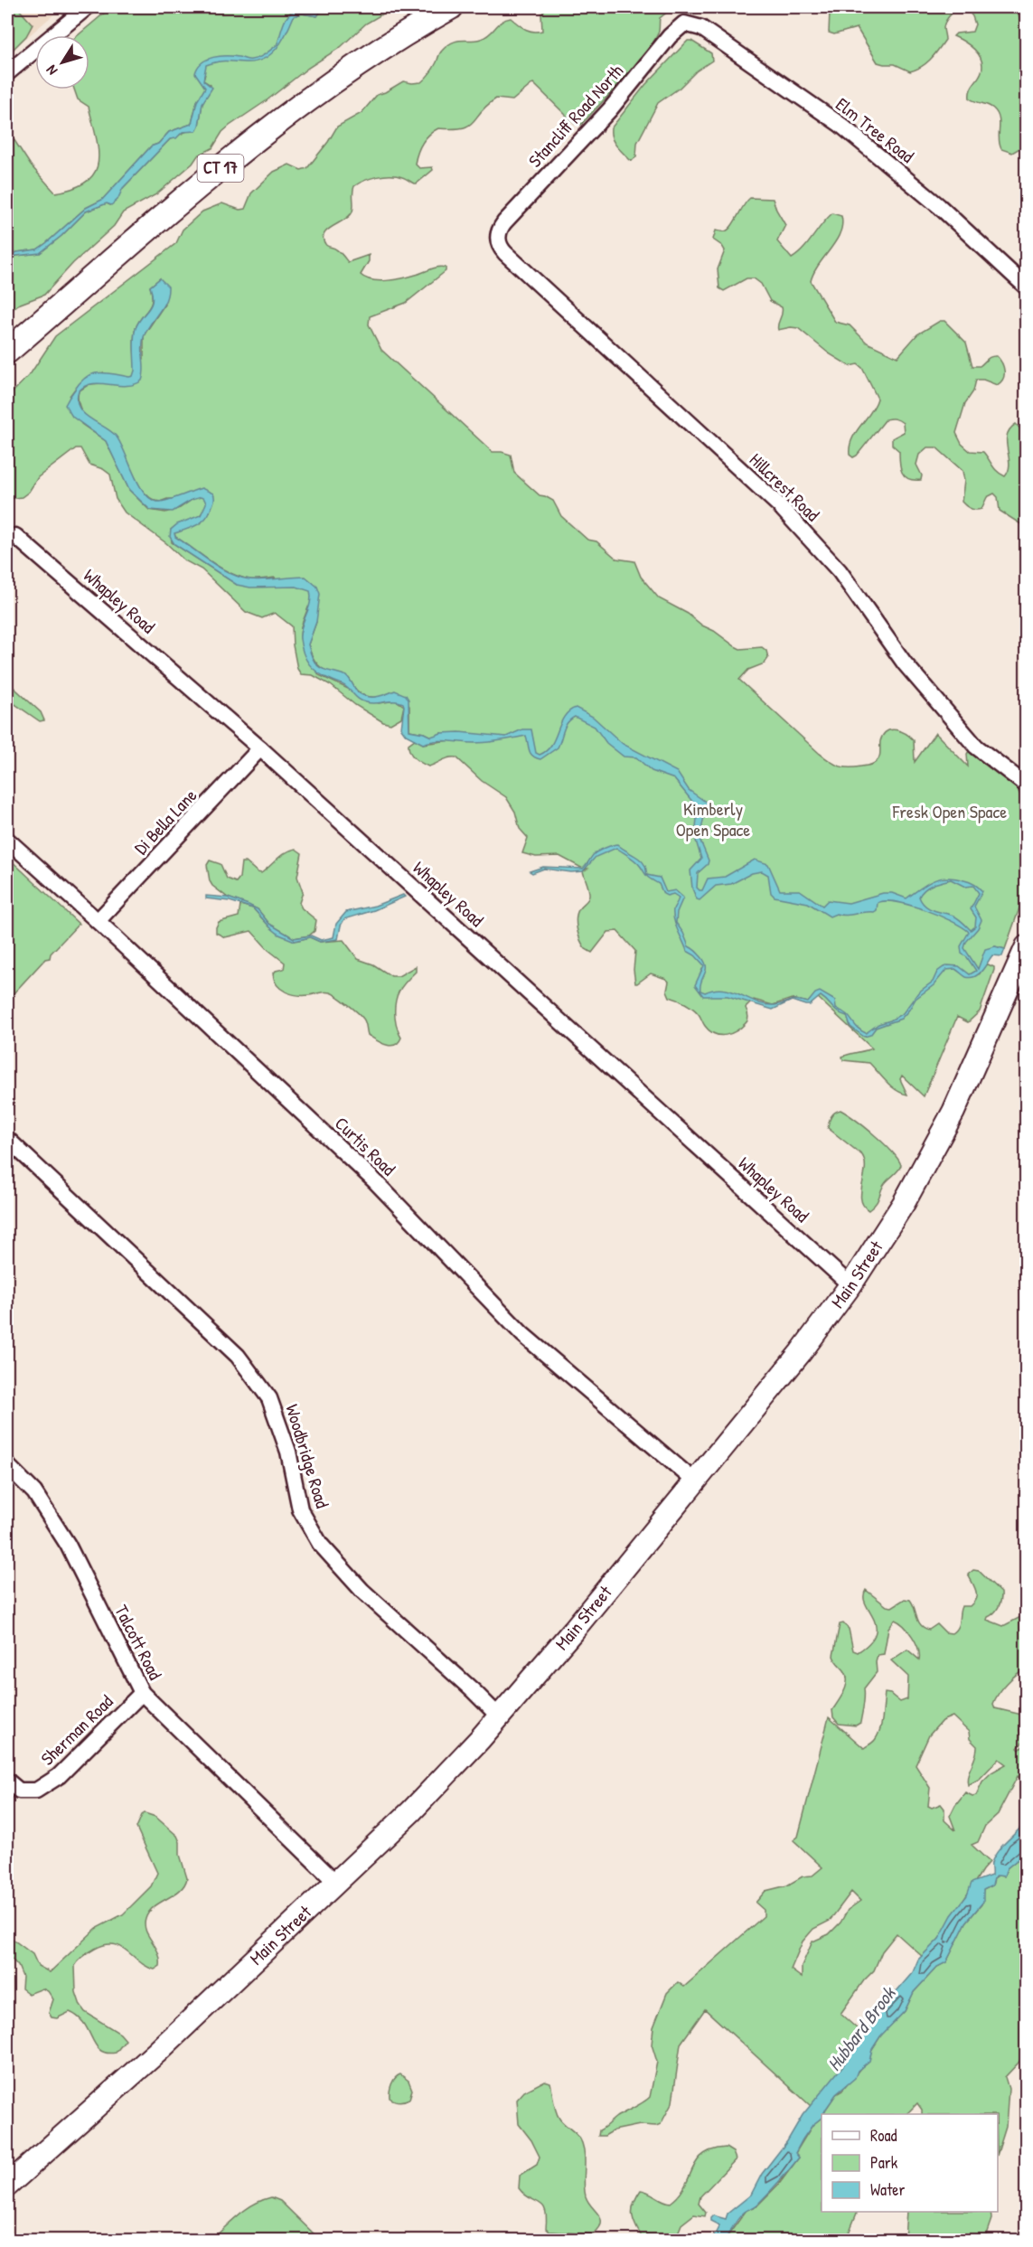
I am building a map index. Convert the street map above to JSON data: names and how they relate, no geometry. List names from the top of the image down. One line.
{"streets":{"main road":["CT 17","Main Street"],"street":["Stancliff Road North","Elm Tree Road","Hillcrest Road","Whapley Road","Di Bella Lane","Curtis Road","Woodbridge Road","Talcott Road","Sherman Road"]},"crossings":[["Stancliff Road North","Elm Tree Road"],["Stancliff Road North","Hillcrest Road"],["Whapley Road","Di Bella Lane"],["Whapley Road","Main Street"],["Di Bella Lane","Curtis Road"],["Curtis Road","Main Street"],["Main Street","Woodbridge Road"],["Main Street","Talcott Road"],["Talcott Road","Sherman Road"]],"water":["Hubbard Brook"],"parks":["Kimberly Open Space","Fresk Open Space"],"legend":["Road","Park","Water"],"north":"bottom left"}
